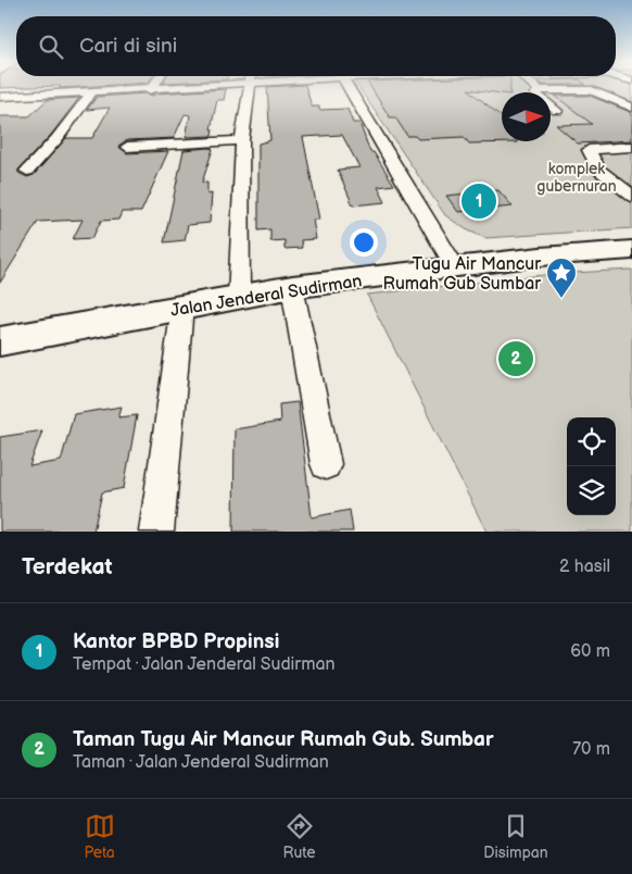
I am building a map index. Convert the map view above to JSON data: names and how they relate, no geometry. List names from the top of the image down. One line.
{"streets":{"main road":["Jalan Jenderal Sudirman"]},"parks":["komplek gubernuran"],"places":{"place":["Tugu Air Mancur Rumah Gub Sumbar"]},"north":"right","page":{"search":"Cari di sini","pins":["1","2"],"heading":["Terdekat","2 hasil"],"list":[{"mark":"1","name":"Kantor BPBD Propinsi","note":"Tempat · Jalan Jenderal Sudirman","value":"60 m"},{"mark":"2","name":"Taman Tugu Air Mancur Rumah Gub. Sumbar","note":"Taman · Jalan Jenderal Sudirman","value":"70 m"}],"nav":["Peta","Rute","Disimpan"]}}
